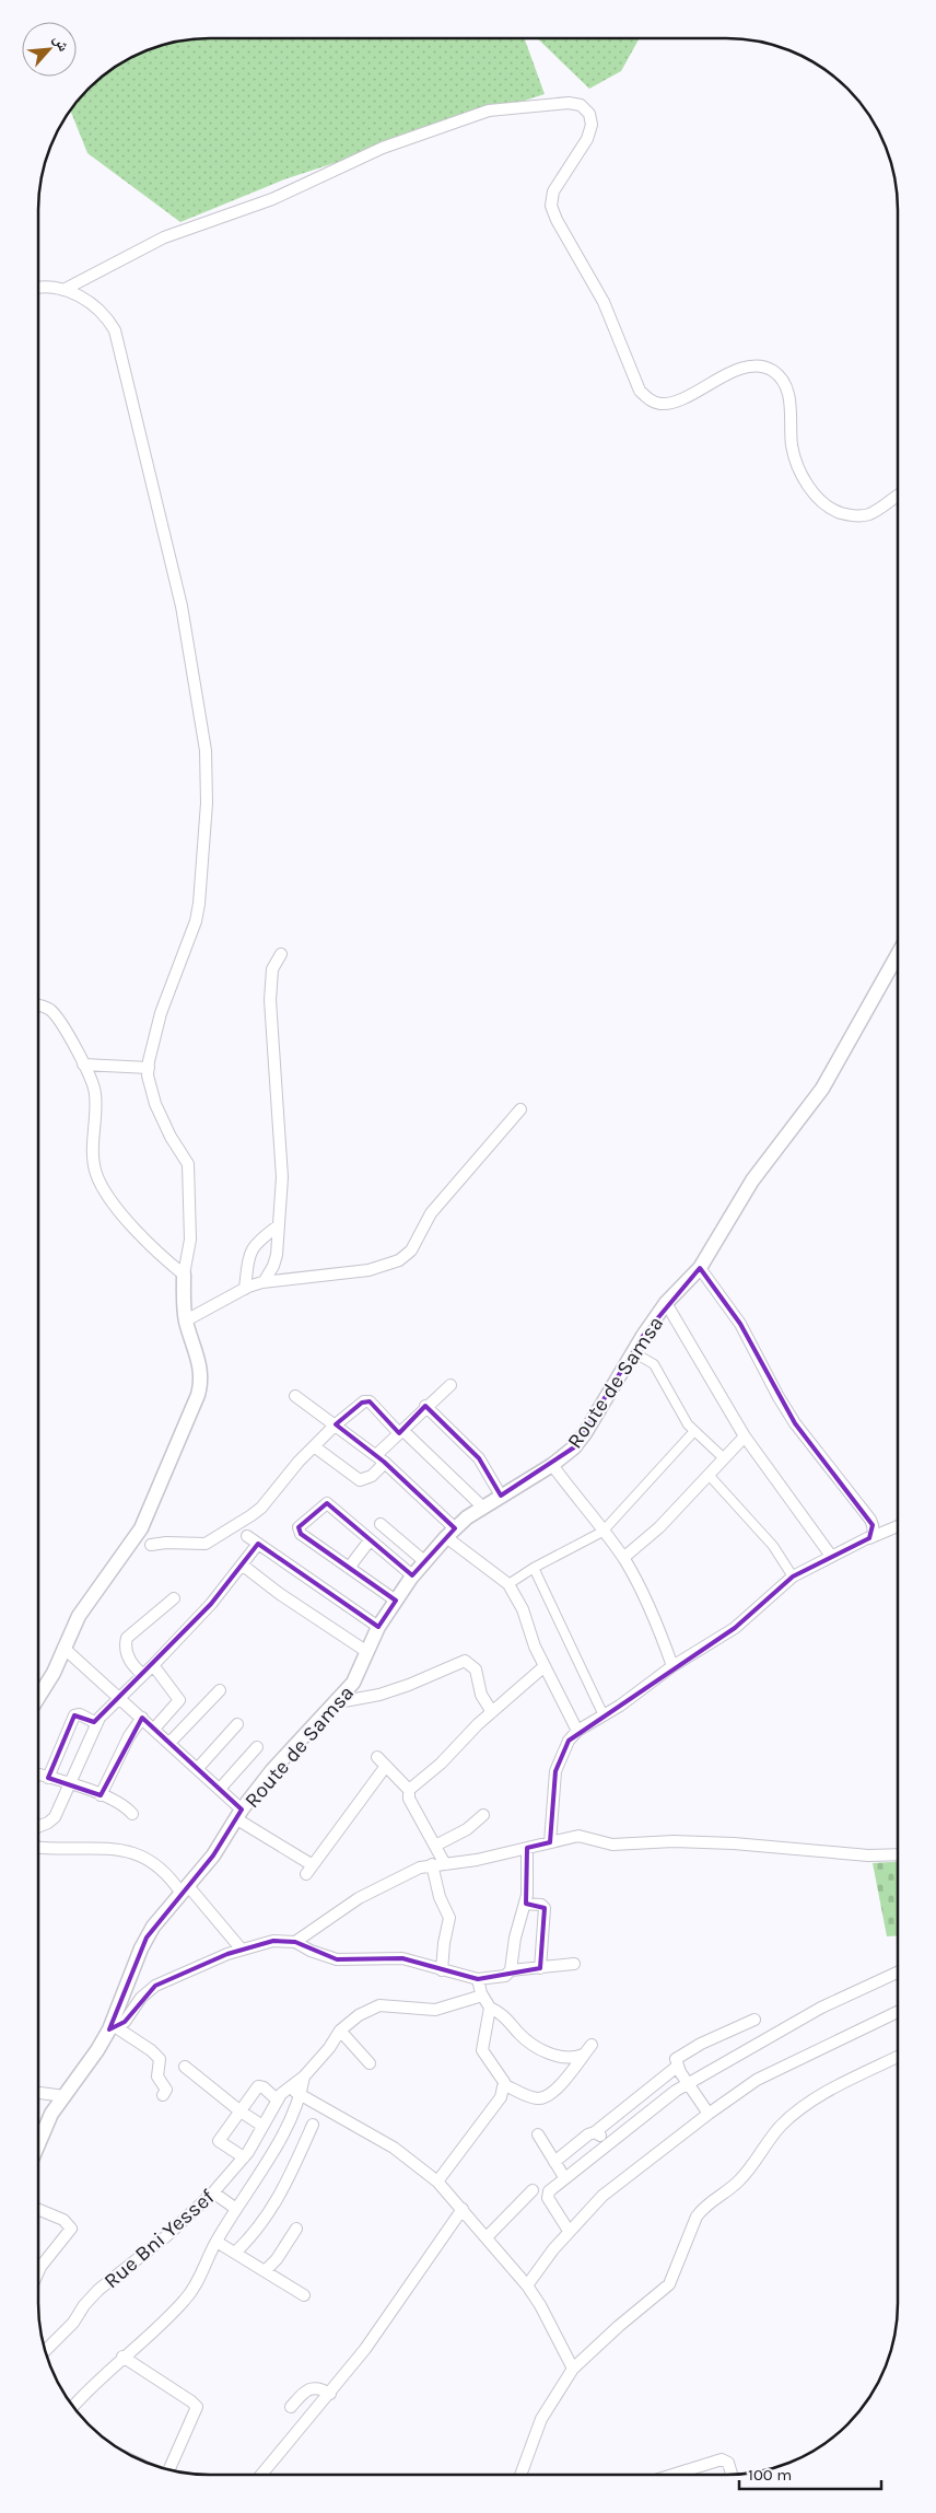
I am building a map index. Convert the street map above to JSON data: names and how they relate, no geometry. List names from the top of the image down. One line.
{"streets":{"street":["Route de Samsa","Rue Bni Yessef"]},"scale_bar":"100 m","north":"top right"}
